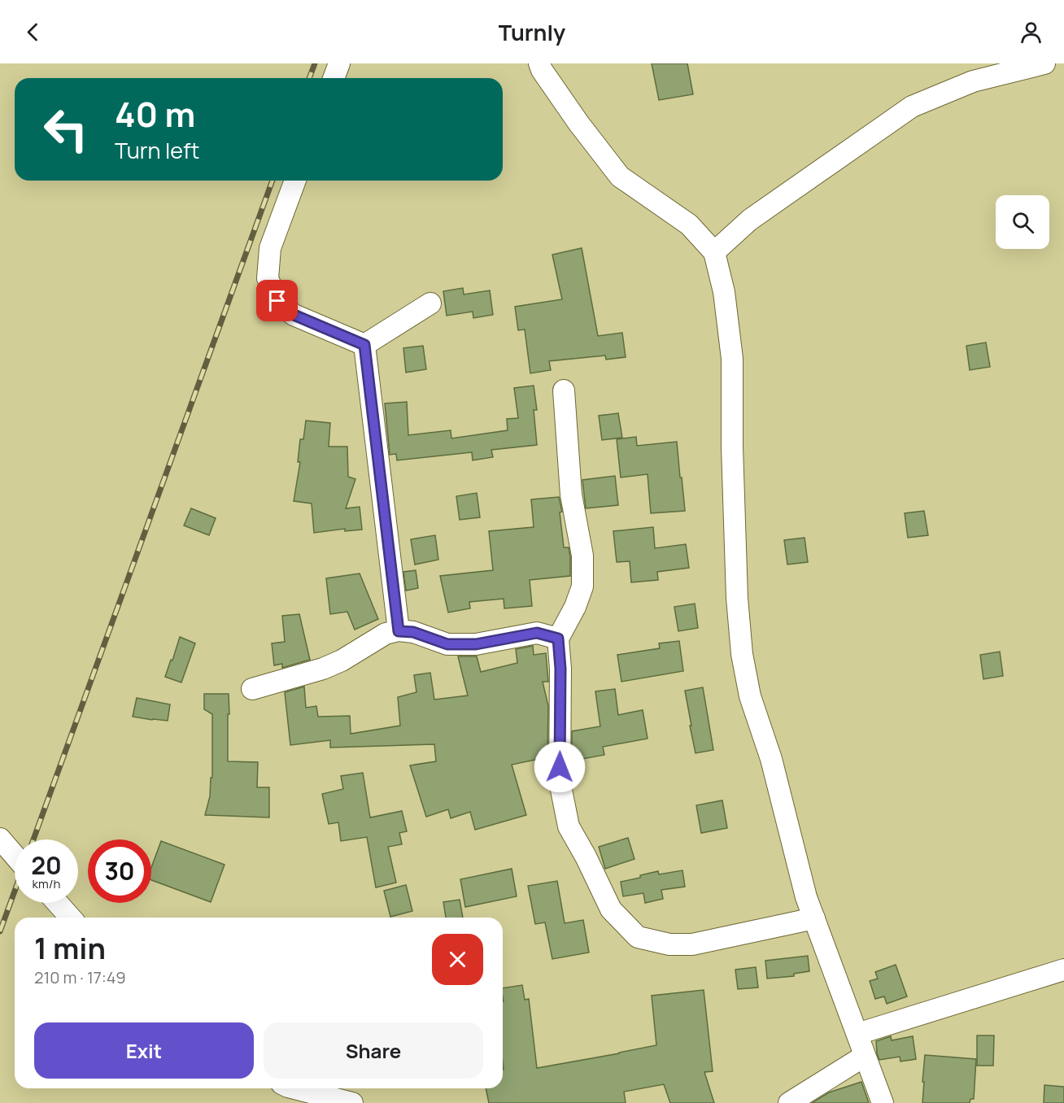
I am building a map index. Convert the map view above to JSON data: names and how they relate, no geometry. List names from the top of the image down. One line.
{"page":{"header":"Turnly","turn":["40 m","Turn left"],"speed":"20 km/h","limit":"30","heading":["1 min","210 m · 17:49"],"buttons":["Exit","Share"]}}
